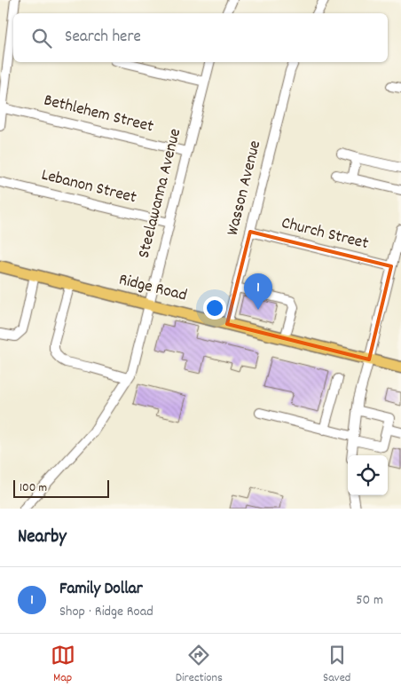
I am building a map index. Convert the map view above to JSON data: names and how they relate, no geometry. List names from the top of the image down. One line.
{"streets":{"main road":["Ridge Road"],"street":["Bethlehem Street","Lebanon Street","Wasson Avenue","Steelawanna Avenue","Church Street"]},"crossings":[["Bethlehem Street","Steelawanna Avenue"],["Lebanon Street","Steelawanna Avenue"],["Wasson Avenue","Church Street"],["Wasson Avenue","Ridge Road"],["Steelawanna Avenue","Ridge Road"]],"scale_bar":"100 m","page":{"search":"Search here","pins":"1","scale":"100 m","heading":"Nearby","list":[{"mark":"1","name":"Family Dollar","note":"Shop · Ridge Road","value":"50 m"}],"nav":["Map","Directions","Saved"]}}
